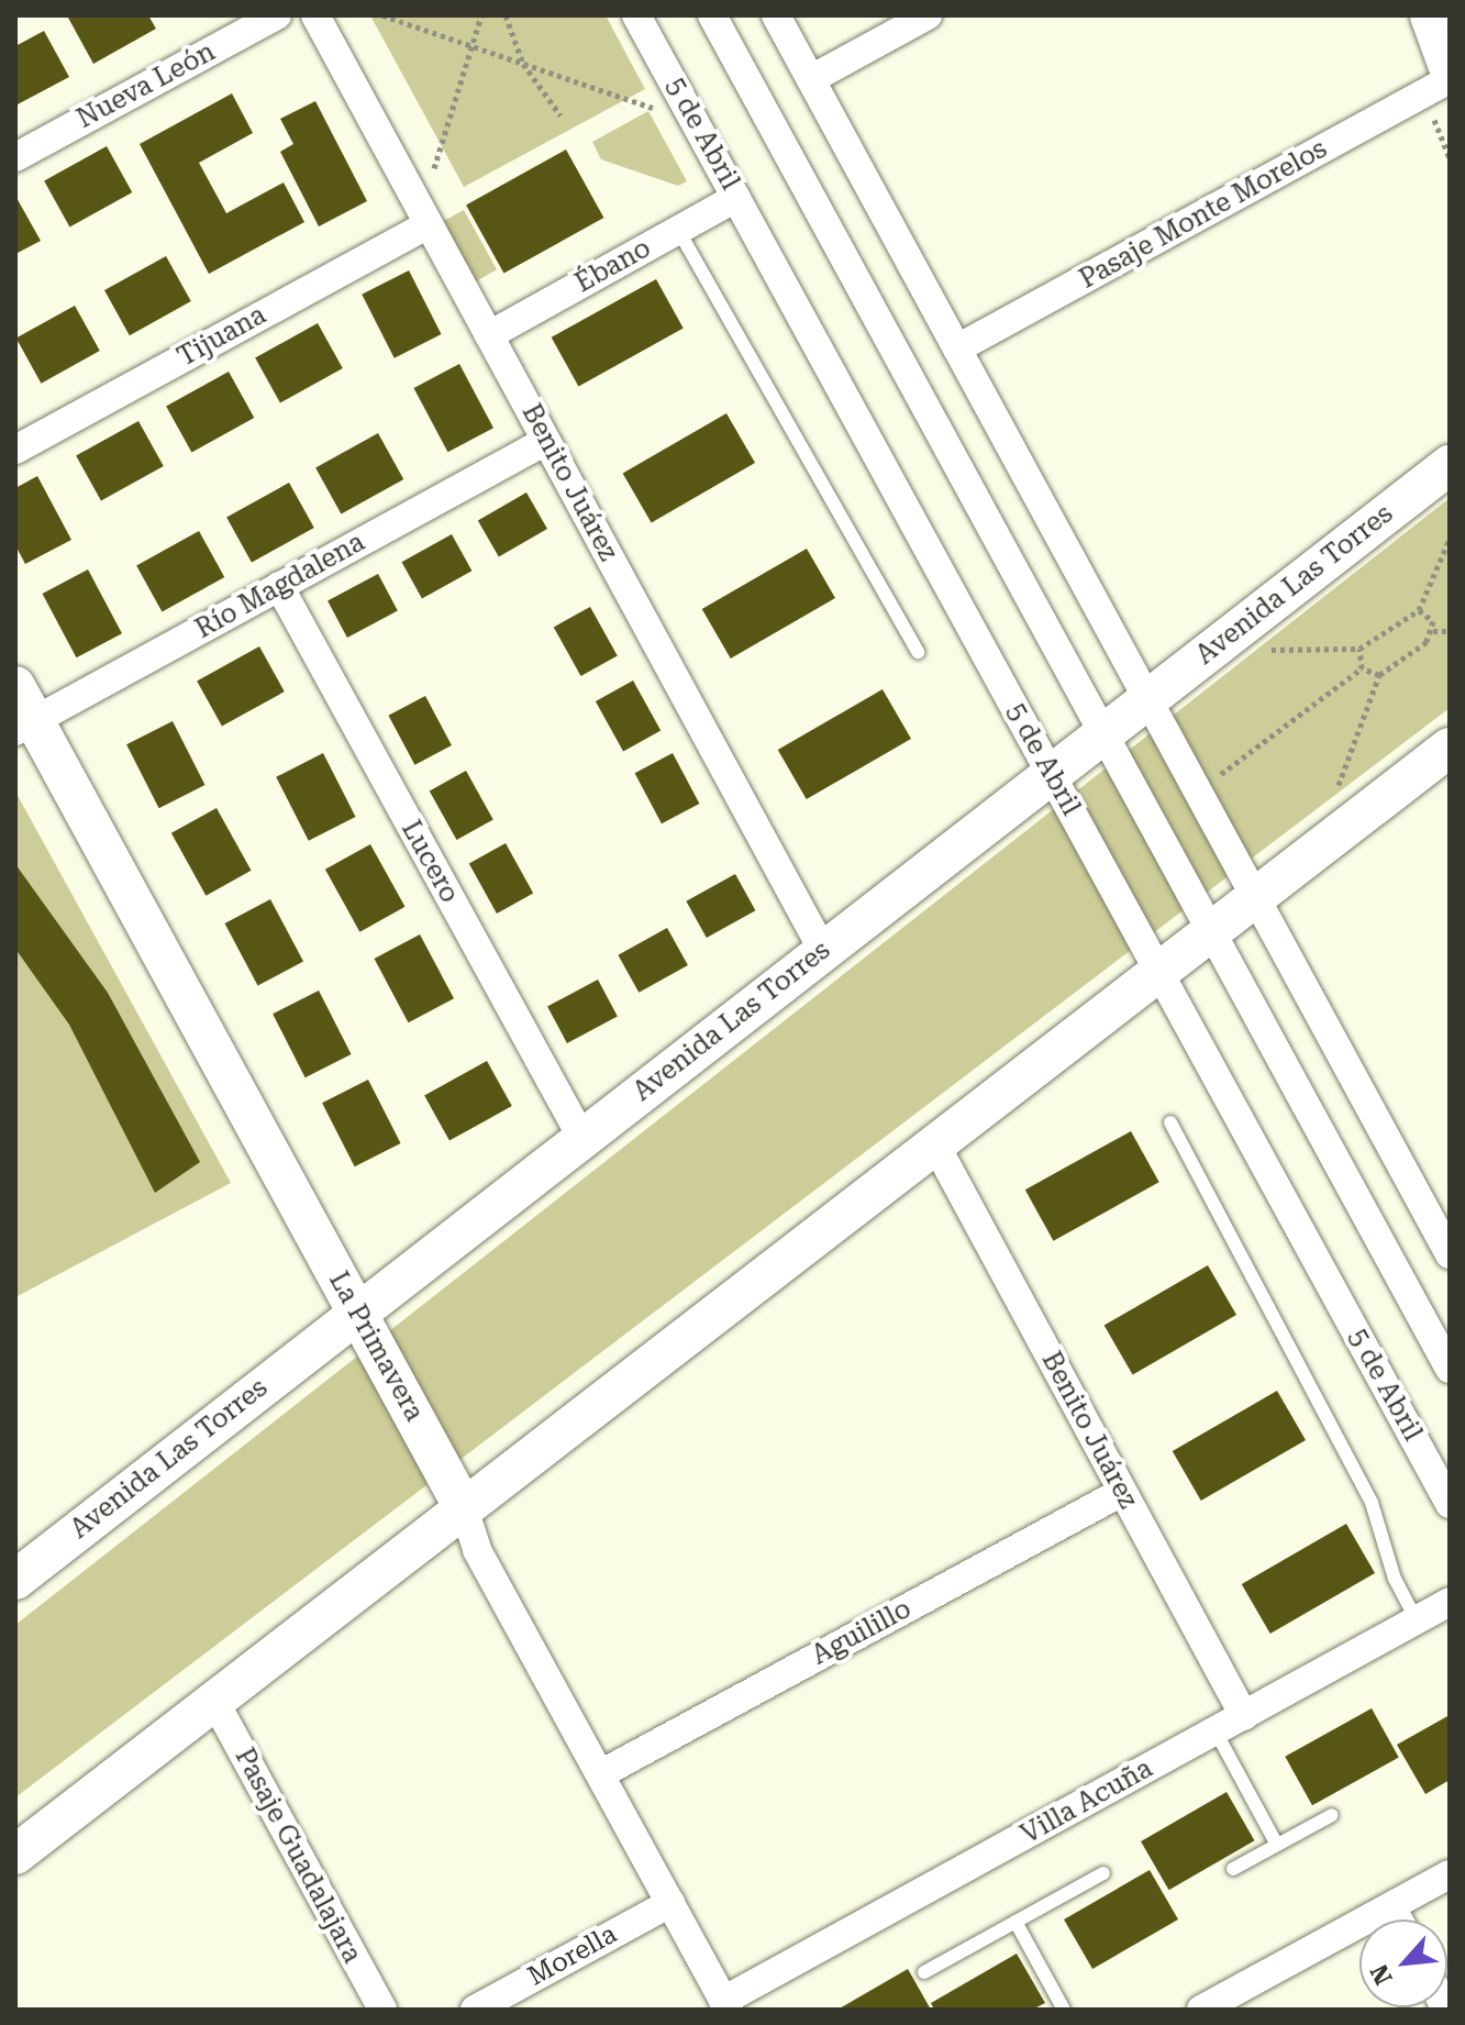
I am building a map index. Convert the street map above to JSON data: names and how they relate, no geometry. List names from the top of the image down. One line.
{"streets":{"street":["Nueva León","5 de Abril","Pasaje Monte Morelos","Ébano","Tijuana","Benito Juárez","Avenida Las Torres","Río Magdalena","Lucero","La Primavera","Aguilillo","Villa Acuña","Pasaje Guadalajara","Morella"]},"crossings":[["5 de Abril","Ébano"],["5 de Abril","Avenida Las Torres"],["Ébano","Benito Juárez"],["Tijuana","Benito Juárez"],["Benito Juárez","Avenida Las Torres"],["Benito Juárez","Río Magdalena"],["Benito Juárez","Aguilillo"],["Benito Juárez","Villa Acuña"],["Avenida Las Torres","Lucero"],["Avenida Las Torres","La Primavera"],["Río Magdalena","Lucero"],["Río Magdalena","La Primavera"],["La Primavera","Aguilillo"],["La Primavera","Villa Acuña"],["La Primavera","Morella"]],"north":"bottom left"}
